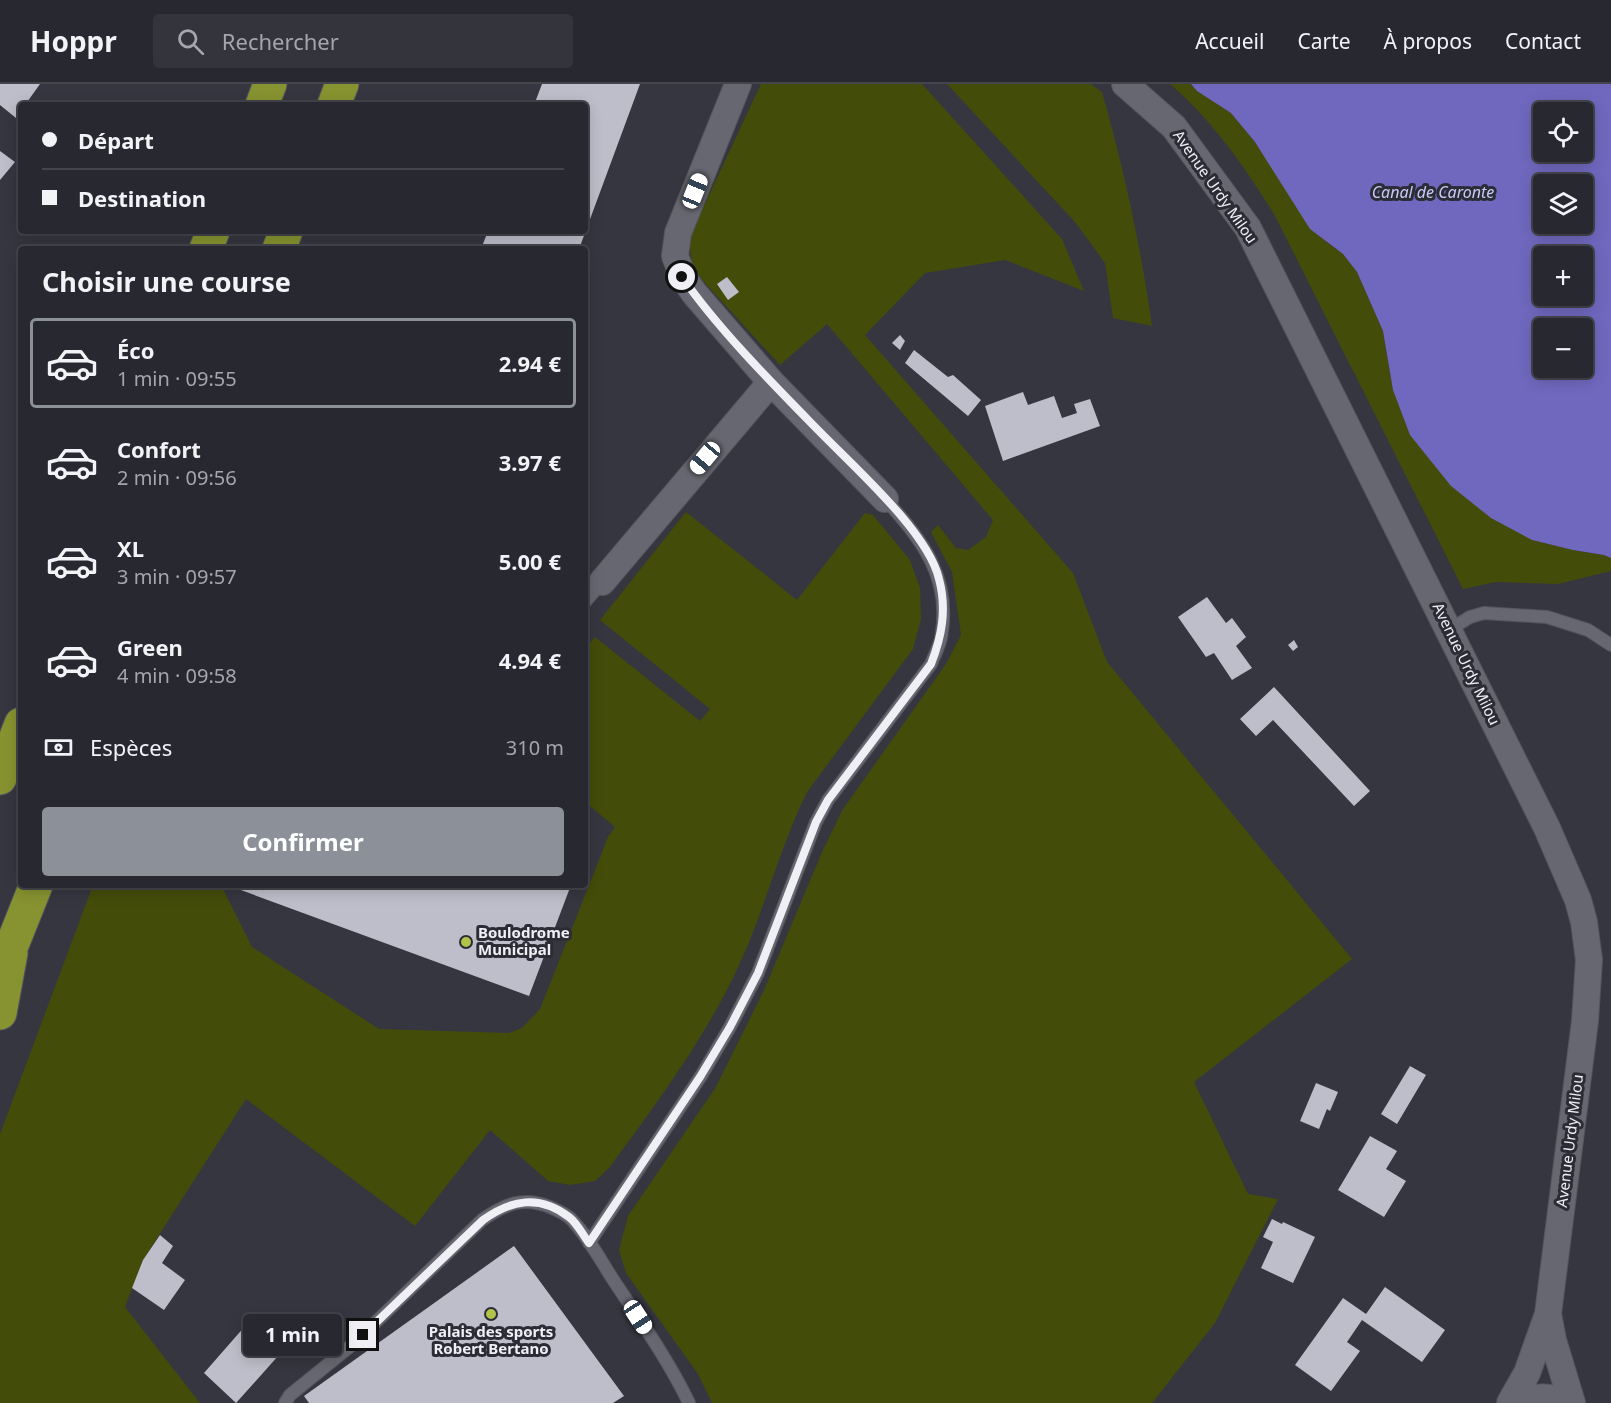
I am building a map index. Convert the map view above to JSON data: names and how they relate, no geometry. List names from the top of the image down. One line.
{"streets":{"street":["Avenue Urdy Milou"]},"water":["Canal de Caronte"],"places":["Boulodrome Municipal","Palais des sports Robert Bertano"],"page":{"header":"Hoppr","search":"Rechercher","nav":["Accueil","Carte","À propos","Contact"],"map_buttons":["+","−"],"banner":["Départ","Destination"],"heading":"Choisir une course","list":[{"name":"Éco","note":"1 min · 09:55","value":"2.94 €"},{"name":"Confort","note":"2 min · 09:56","value":"3.97 €"},{"name":"XL","note":"3 min · 09:57","value":"5.00 €"},{"name":"Green","note":"4 min · 09:58","value":"4.94 €"}],"pay":["Espèces","310 m"],"buttons":"Confirmer","bubble":"1 min"}}
